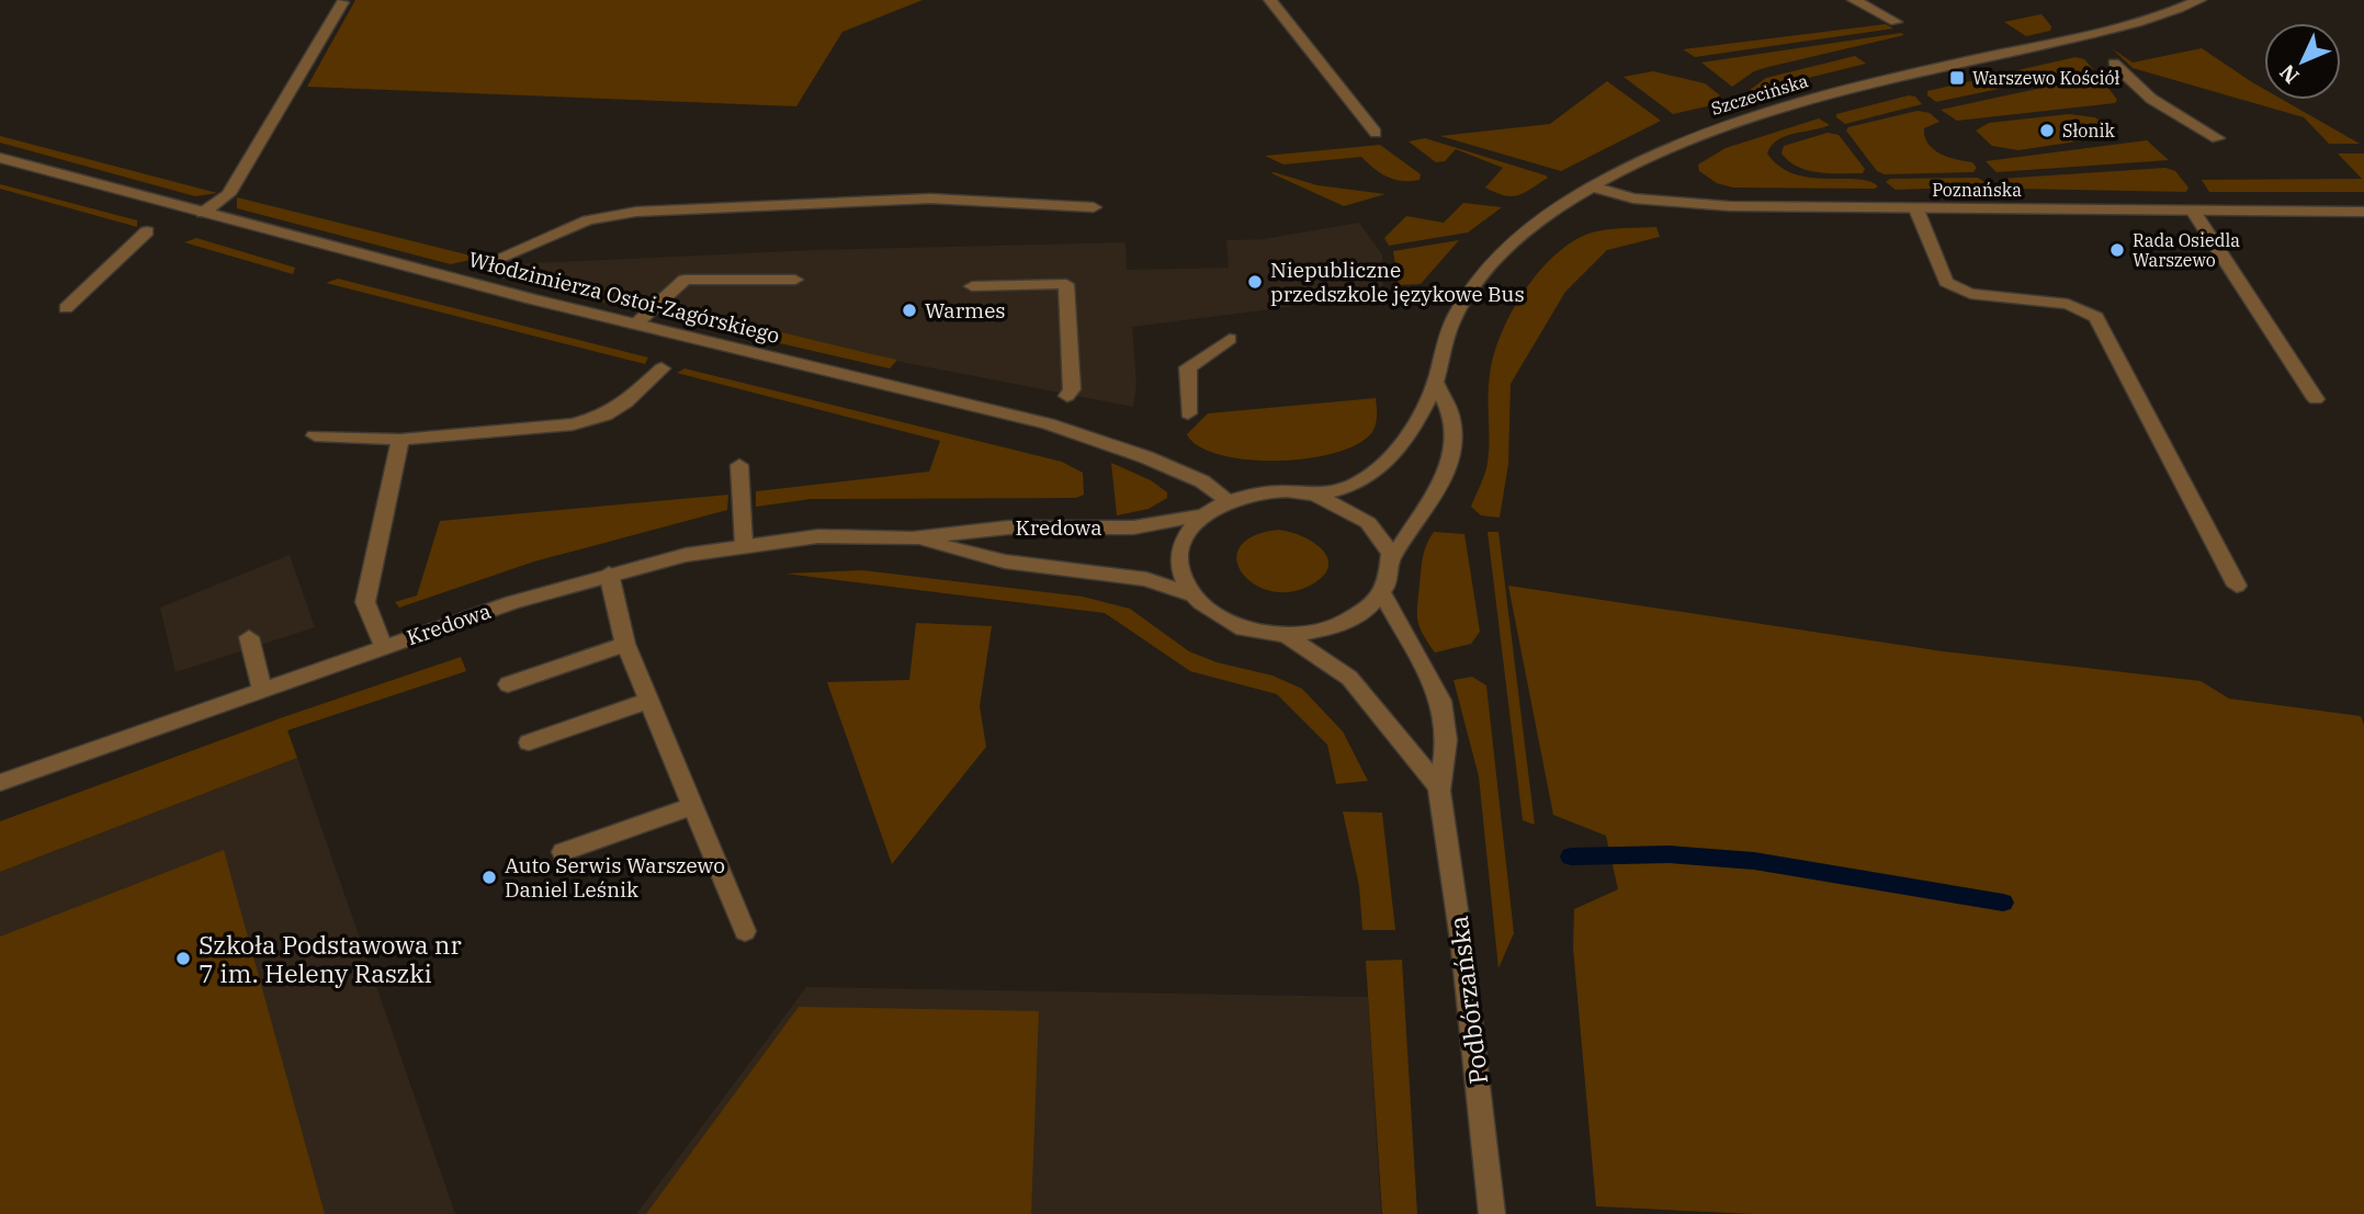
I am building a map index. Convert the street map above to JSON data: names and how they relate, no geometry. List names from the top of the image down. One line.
{"streets":{"street":["Szczecińska","Poznańska","Włodzimierza Ostoi-Zagórskiego","Kredowa","Podbórzańska"]},"crossings":[["Szczecińska","Poznańska"],["Włodzimierza Ostoi-Zagórskiego","Kredowa"],["Włodzimierza Ostoi-Zagórskiego","Podbórzańska"],["Kredowa","Podbórzańska"]],"places":{"transit":["Warszewo Kościół"],"other":["Słonik","Rada Osiedla Warszewo","Niepubliczne przedszkole językowe Bus","Warmes","Auto Serwis Warszewo Daniel Leśnik","Szkoła Podstawowa nr 7 im. Heleny Raszki"]},"north":"bottom left"}
